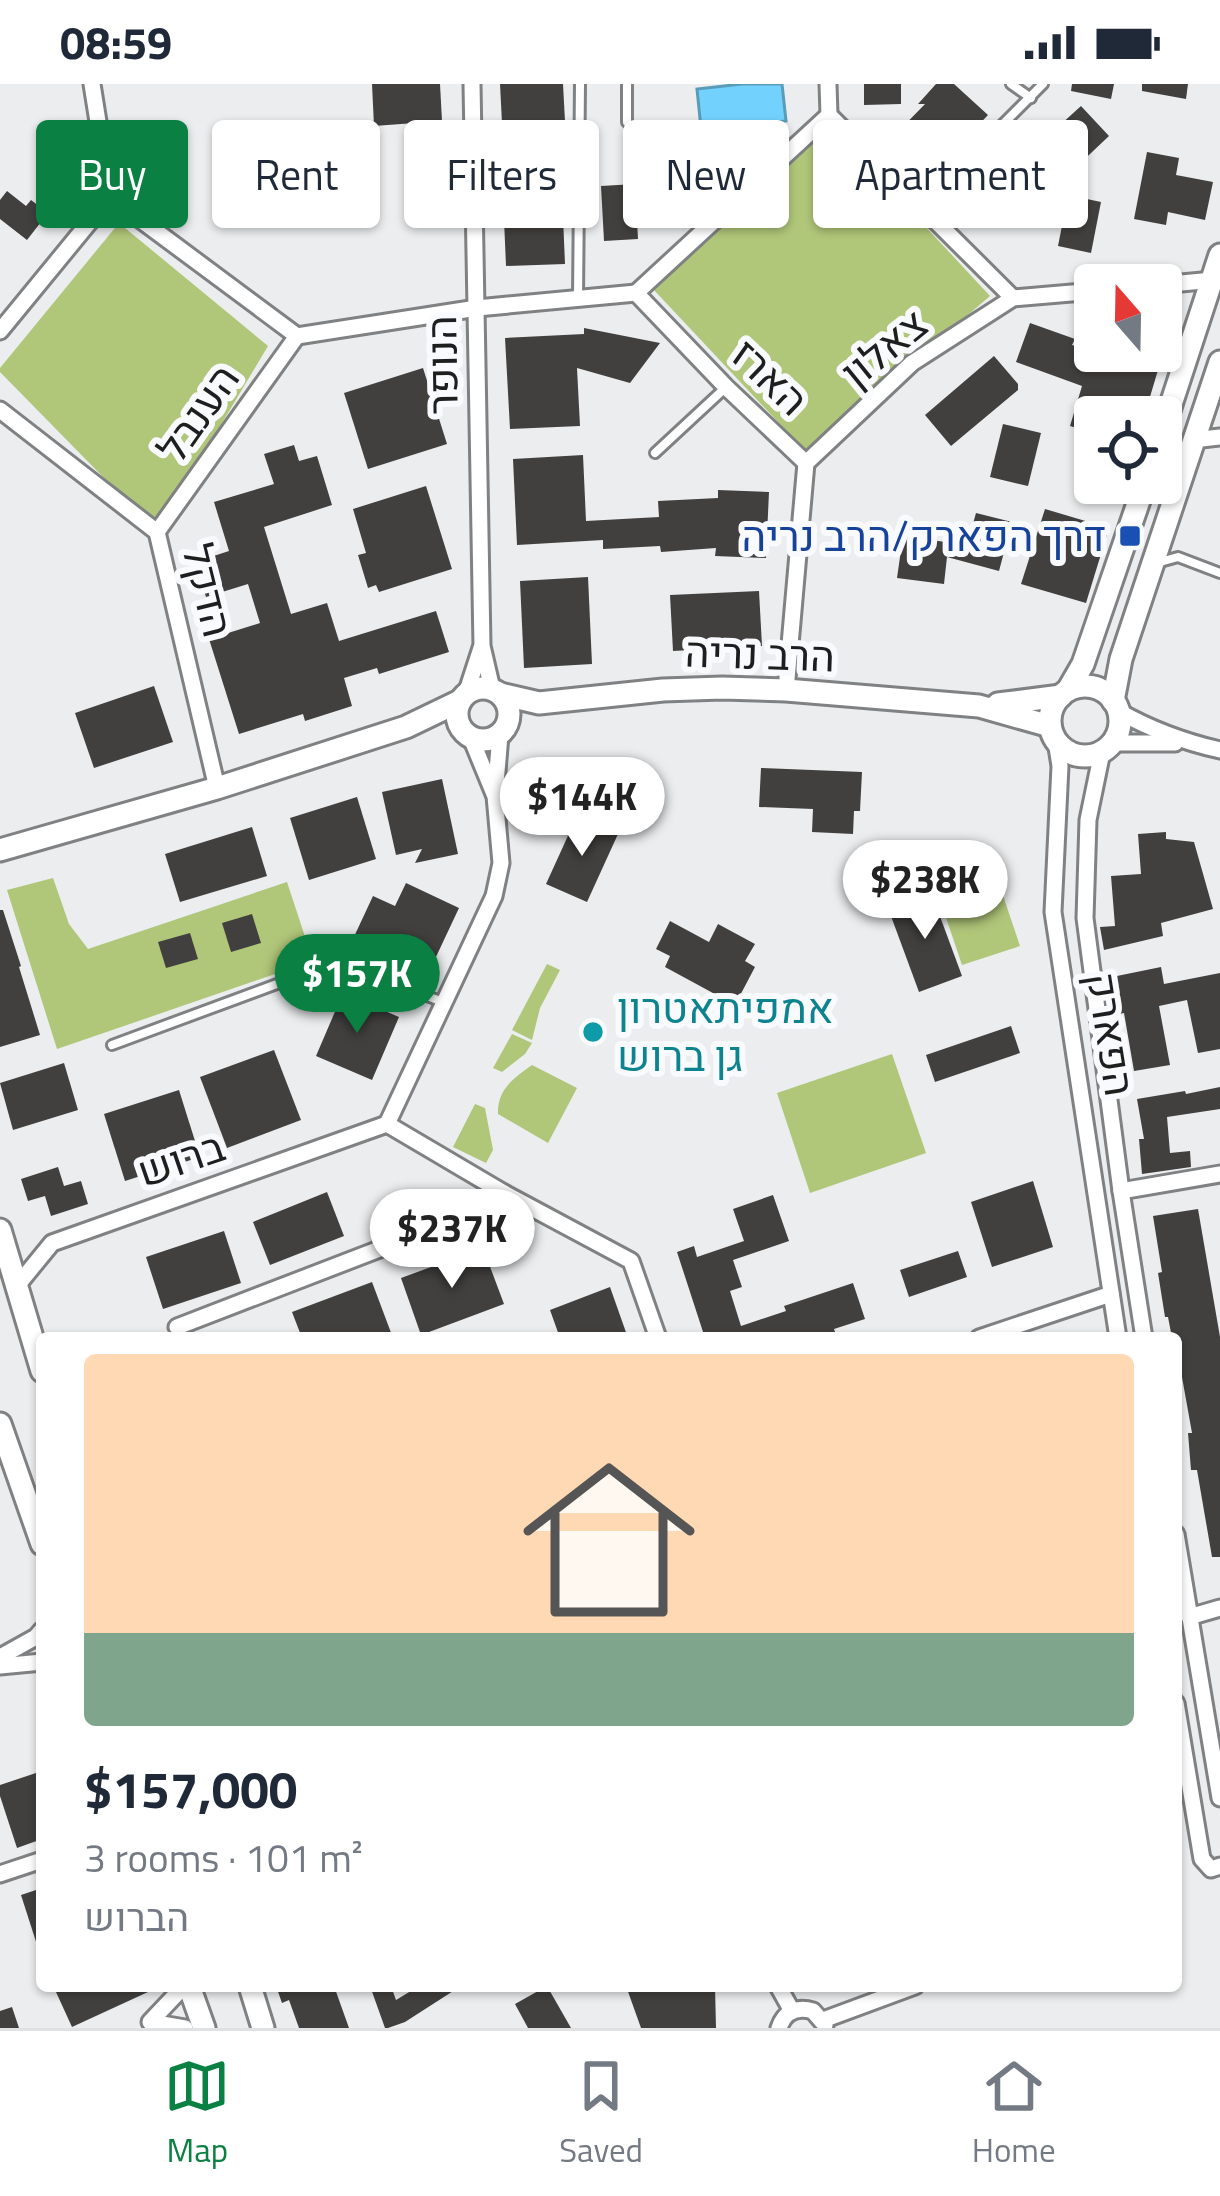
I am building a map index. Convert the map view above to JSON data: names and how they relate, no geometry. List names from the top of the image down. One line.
{"streets":{"street":["צאלון","הנופר","הארז","הענבל","הדקל","הרב נריה","הפארק","ברוש"]},"crossings":[["צאלון","הארז"],["הנופר","הרב נריה"],["הארז","הרב נריה"],["הענבל","הדקל"],["הרב נריה","הפארק"]],"places":{"transit":["דרך הפארק/הרב נריה"],"other":["אמפיתאטרון גן ברוש"]},"north":"top","page":{"status":"08:59","chip":["Buy","Rent","Filters","New","Apartment"],"price":["$144K","$238K","$157K","$237K"],"list":[{"name":"$157,000","note":"3 rooms · 101 m² · הברוש"}],"tabs":["Map","Saved","Home"]}}
